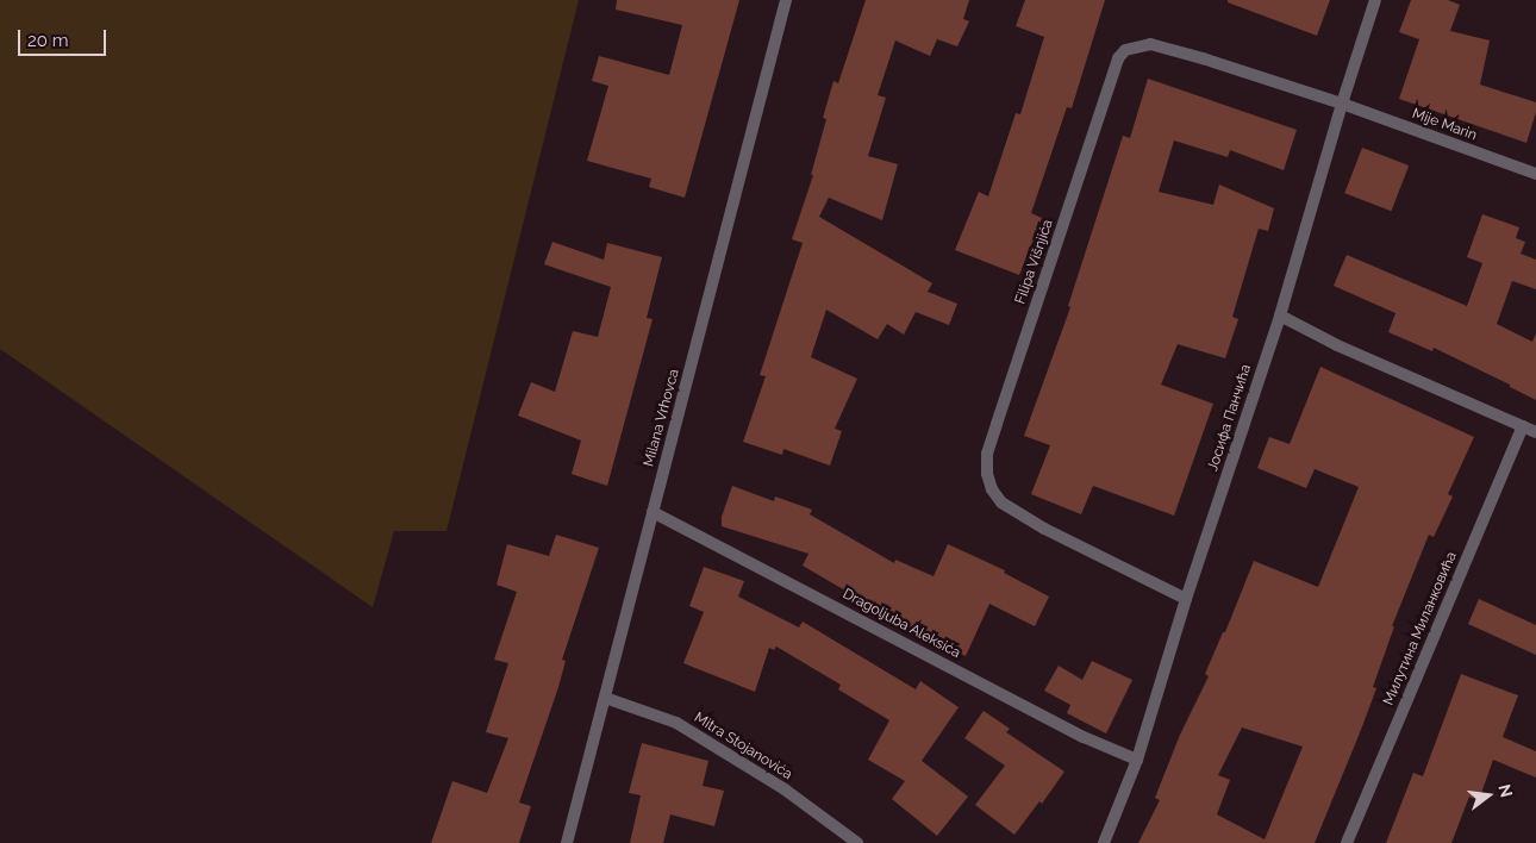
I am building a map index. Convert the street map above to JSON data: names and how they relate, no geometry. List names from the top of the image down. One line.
{"streets":{"street":["Mije Marin","Filipa Višnjića","Milana Vrhovca","Јосифа Панчића","Dragoljuba Aleksića","Милутина Миланковића","Mitra Stojanovića"]},"crossings":[["Mije Marin","Filipa Višnjića"],["Mije Marin","Јосифа Панчића"],["Filipa Višnjića","Јосифа Панчића"],["Milana Vrhovca","Dragoljuba Aleksića"],["Milana Vrhovca","Mitra Stojanovića"],["Јосифа Панчића","Dragoljuba Aleksića"]],"scale_bar":"20 m","north":"right"}
